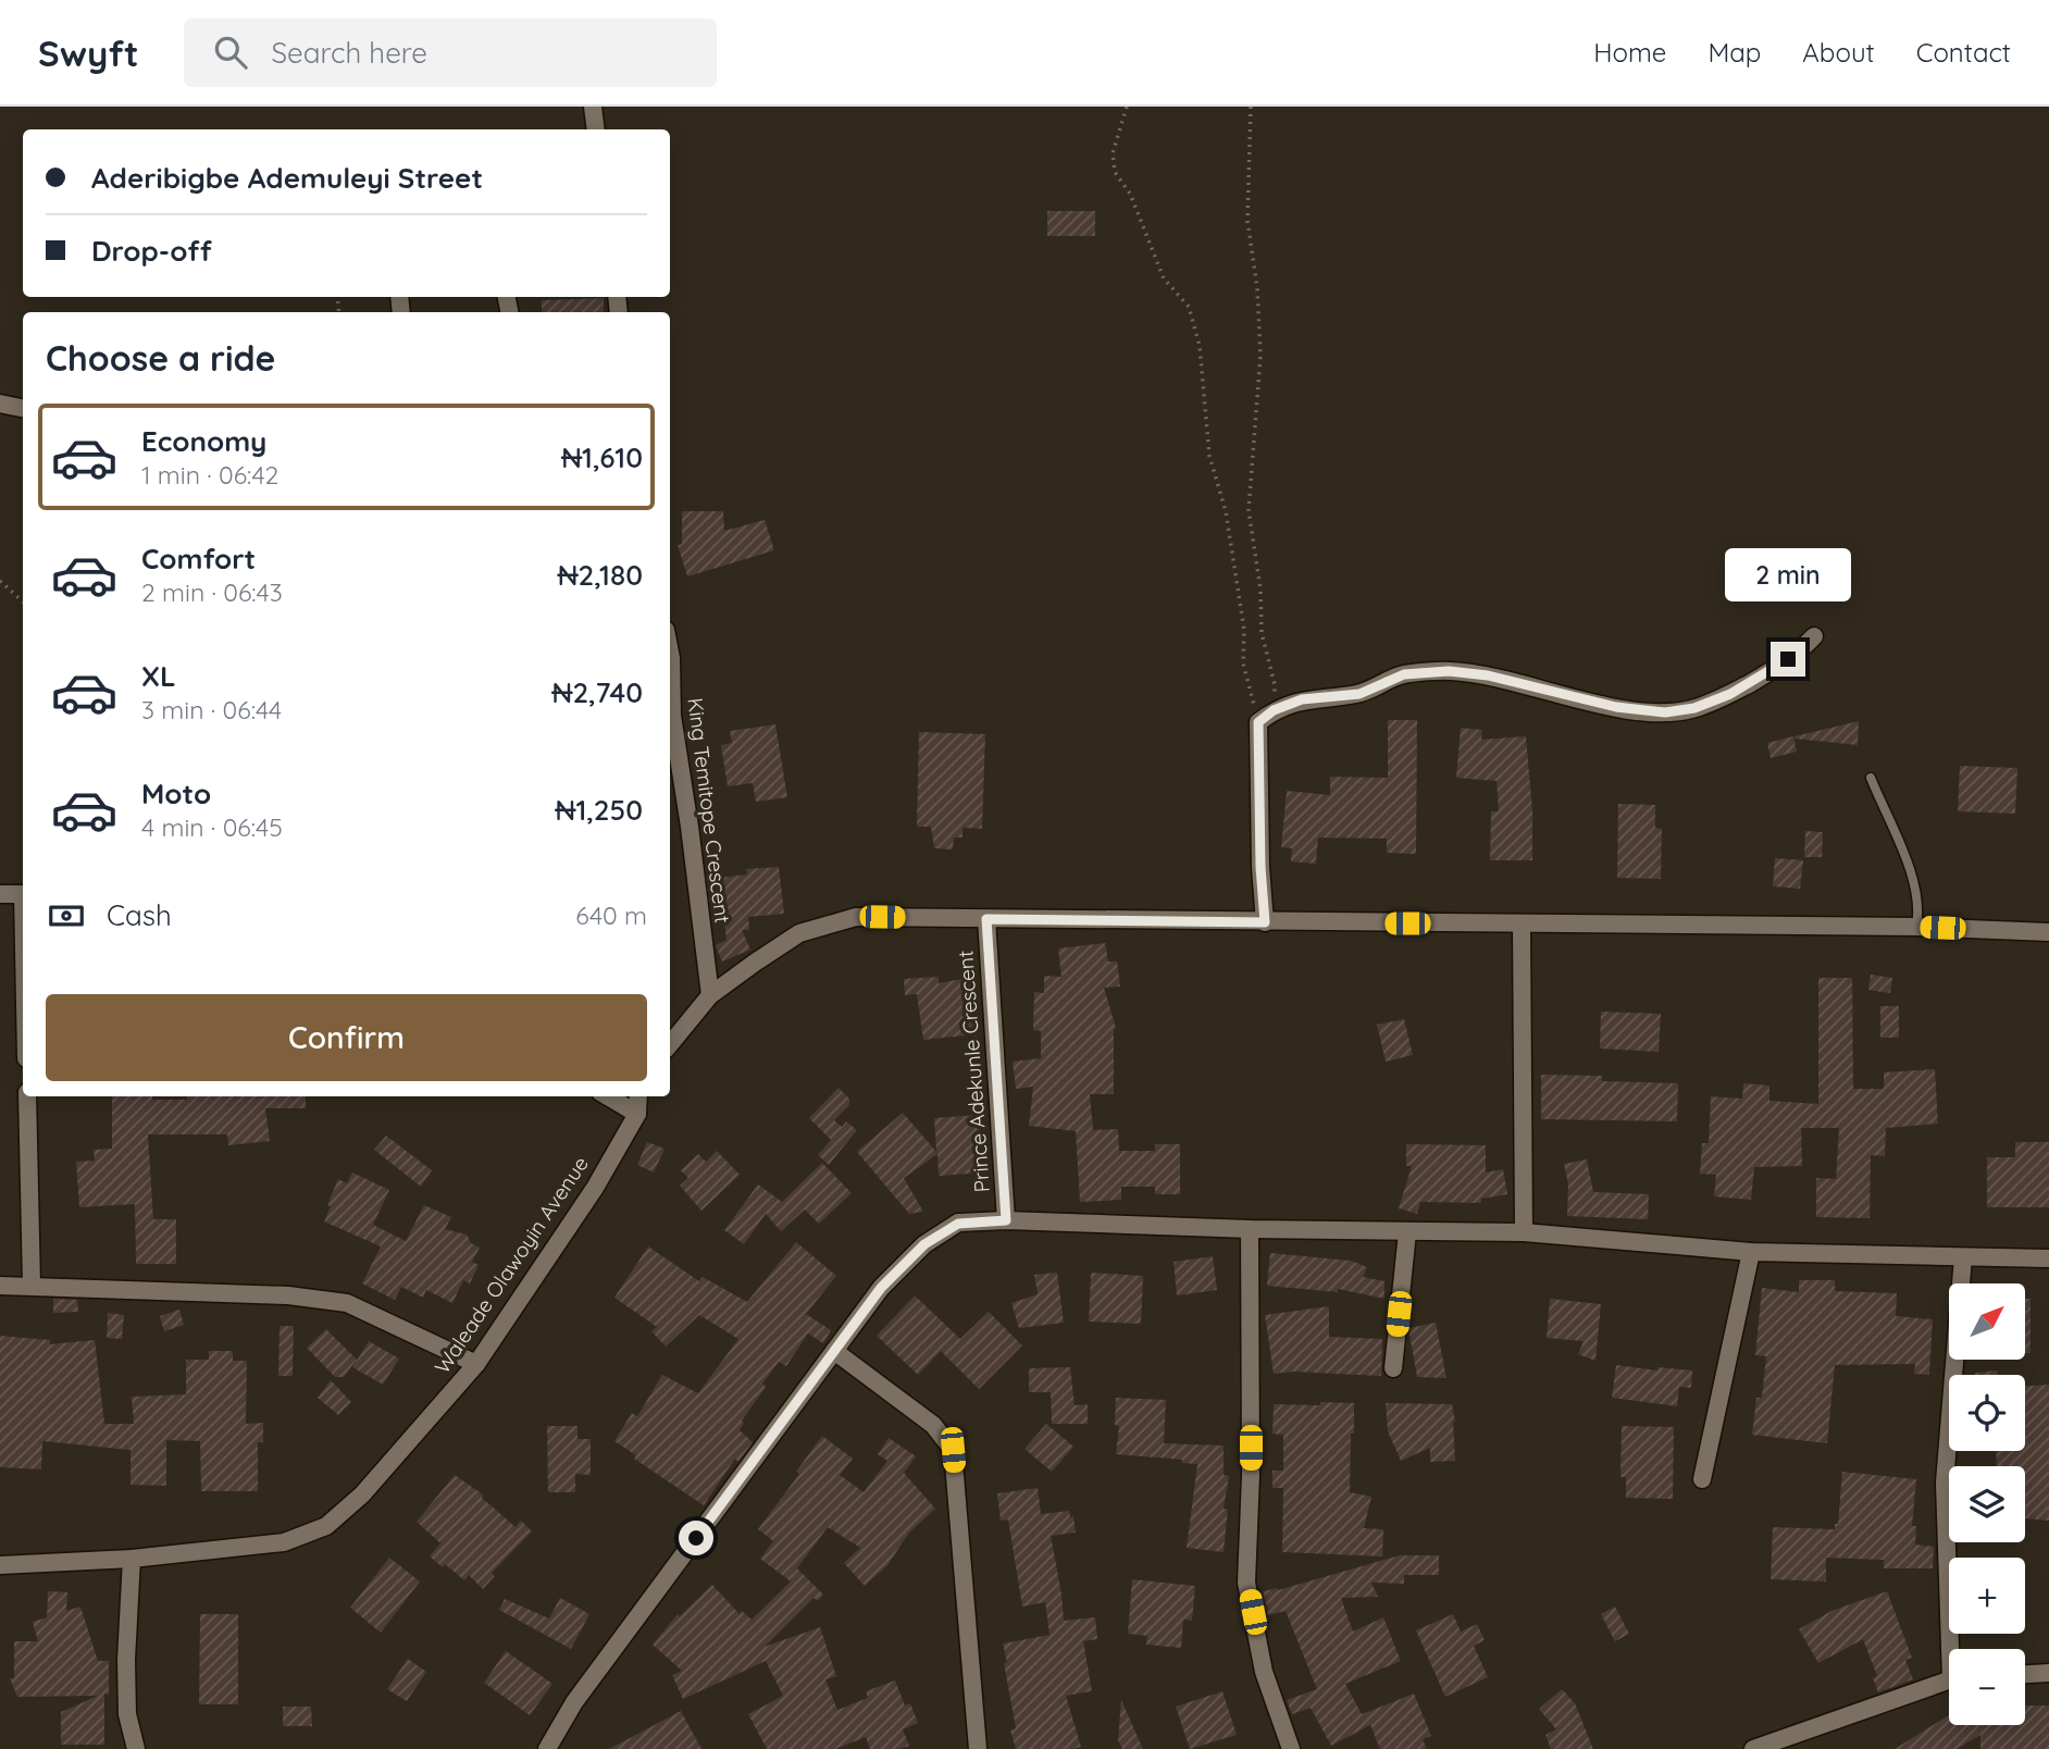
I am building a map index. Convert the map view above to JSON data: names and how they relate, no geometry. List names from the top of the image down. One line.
{"streets":{"street":["King Temitope Crescent","Prince Adekunle Crescent","Waleade Olawoyin Avenue"]},"north":"top right","page":{"header":"Swyft","search":"Search here","nav":["Home","Map","About","Contact"],"banner":["Aderibigbe Ademuleyi Street","Drop-off"],"heading":"Choose a ride","list":[{"name":"Economy","note":"1 min · 06:42","value":"₦1,610"},{"name":"Comfort","note":"2 min · 06:43","value":"₦2,180"},{"name":"XL","note":"3 min · 06:44","value":"₦2,740"},{"name":"Moto","note":"4 min · 06:45","value":"₦1,250"}],"bubble":"2 min","pay":["Cash","640 m"],"buttons":"Confirm","map_buttons":["+","−"]}}
